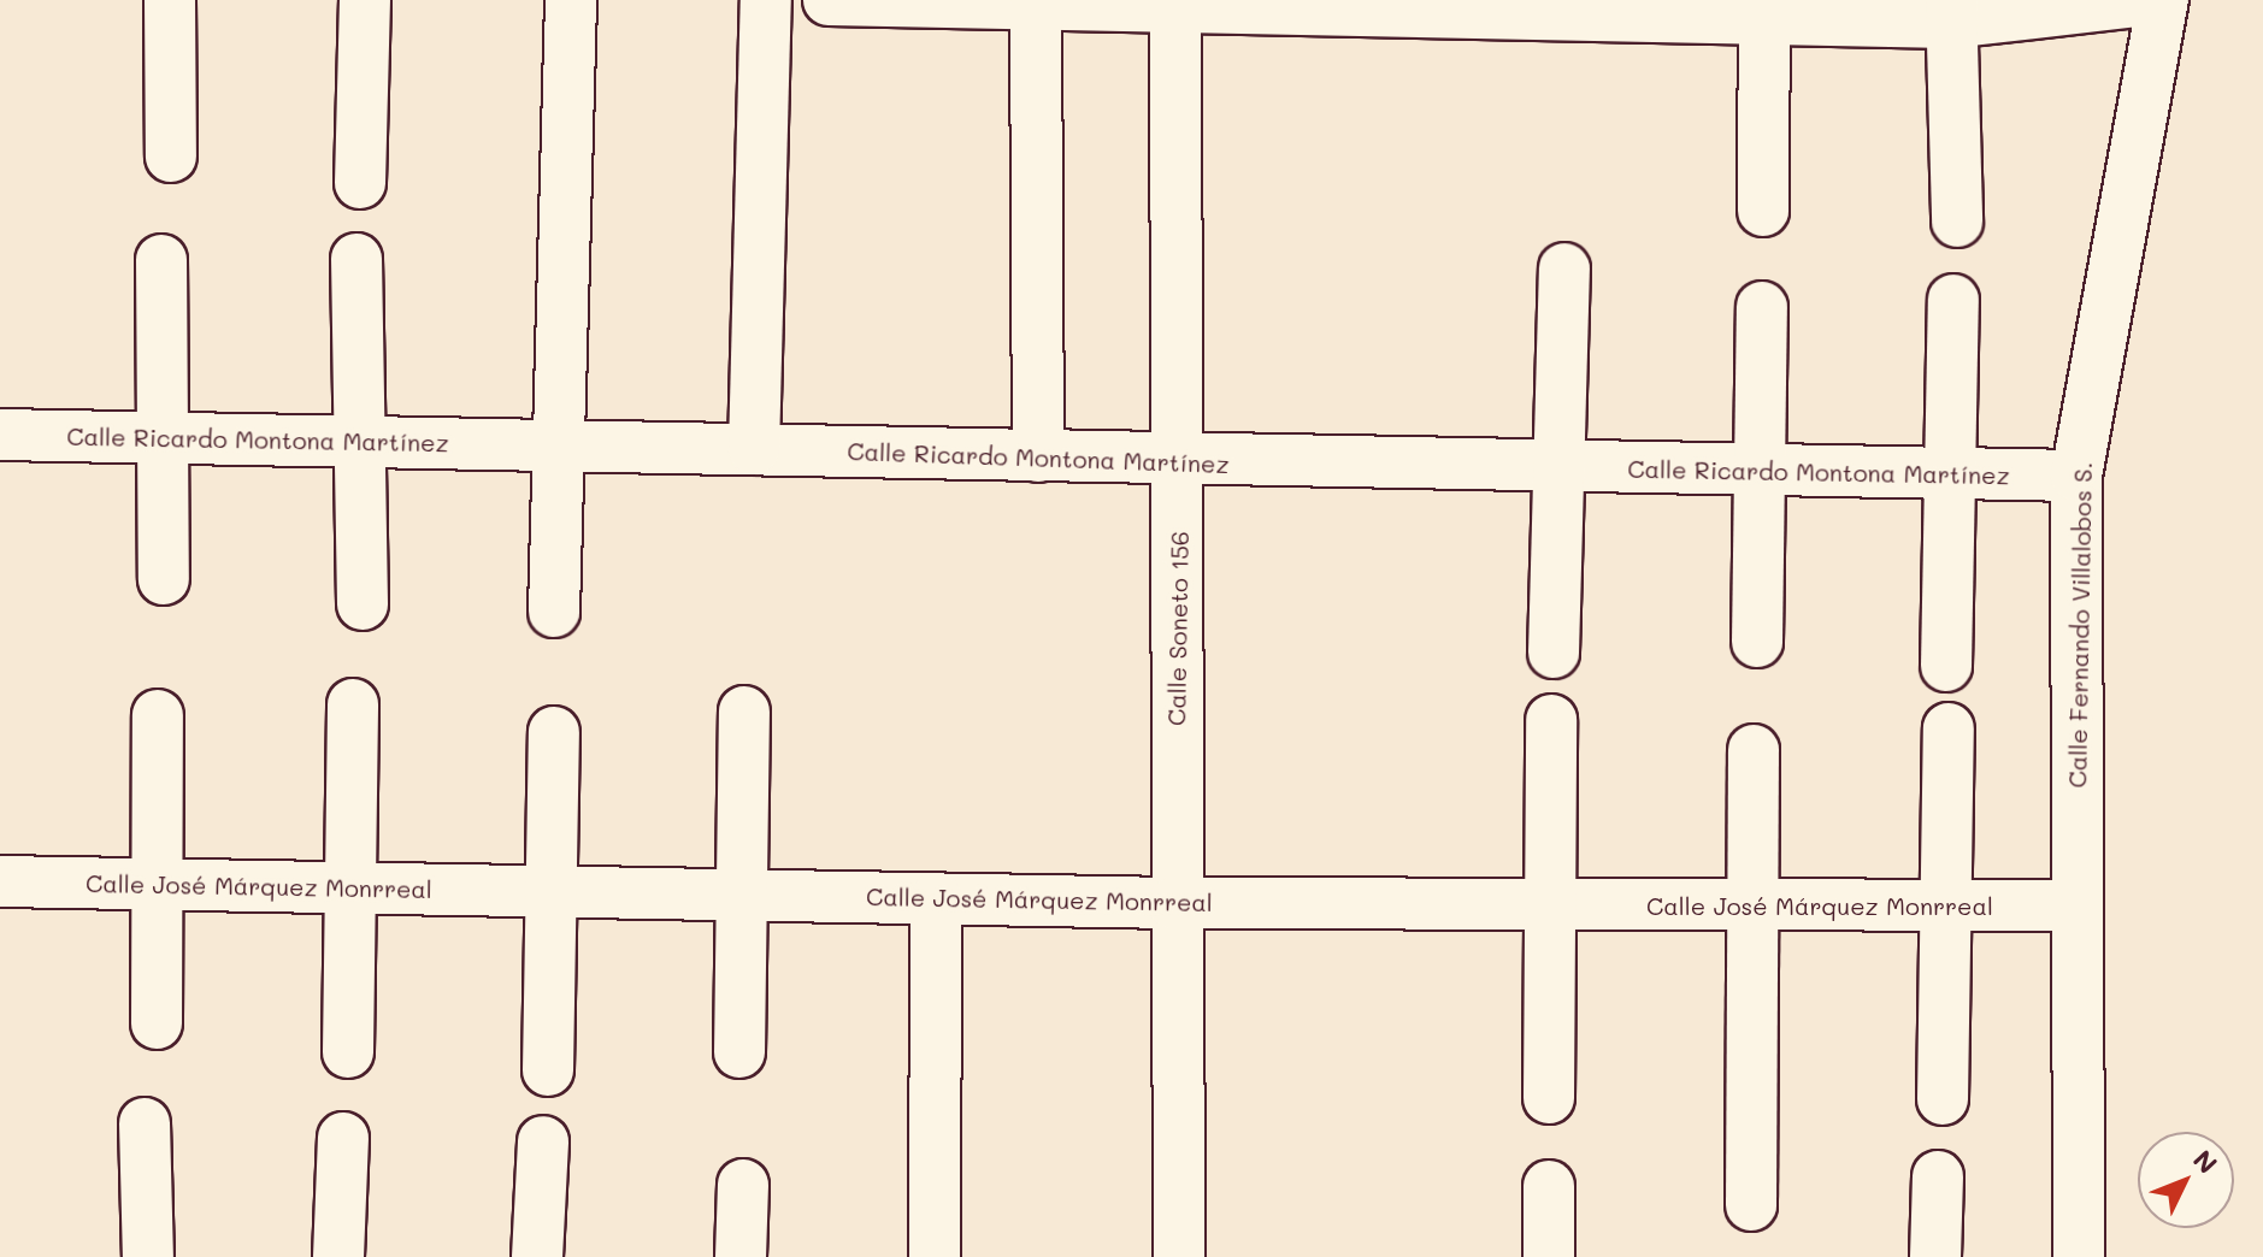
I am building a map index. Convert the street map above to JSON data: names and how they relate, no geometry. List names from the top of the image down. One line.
{"streets":{"street":["Calle Ricardo Montona Martínez","Calle Fernando Villalobos S.","Calle Soneto 156","Calle José Márquez Monrreal"]},"crossings":[["Calle Ricardo Montona Martínez","Calle Fernando Villalobos S."],["Calle Ricardo Montona Martínez","Calle Soneto 156"],["Calle Fernando Villalobos S.","Calle José Márquez Monrreal"],["Calle Soneto 156","Calle José Márquez Monrreal"]],"north":"top right"}
